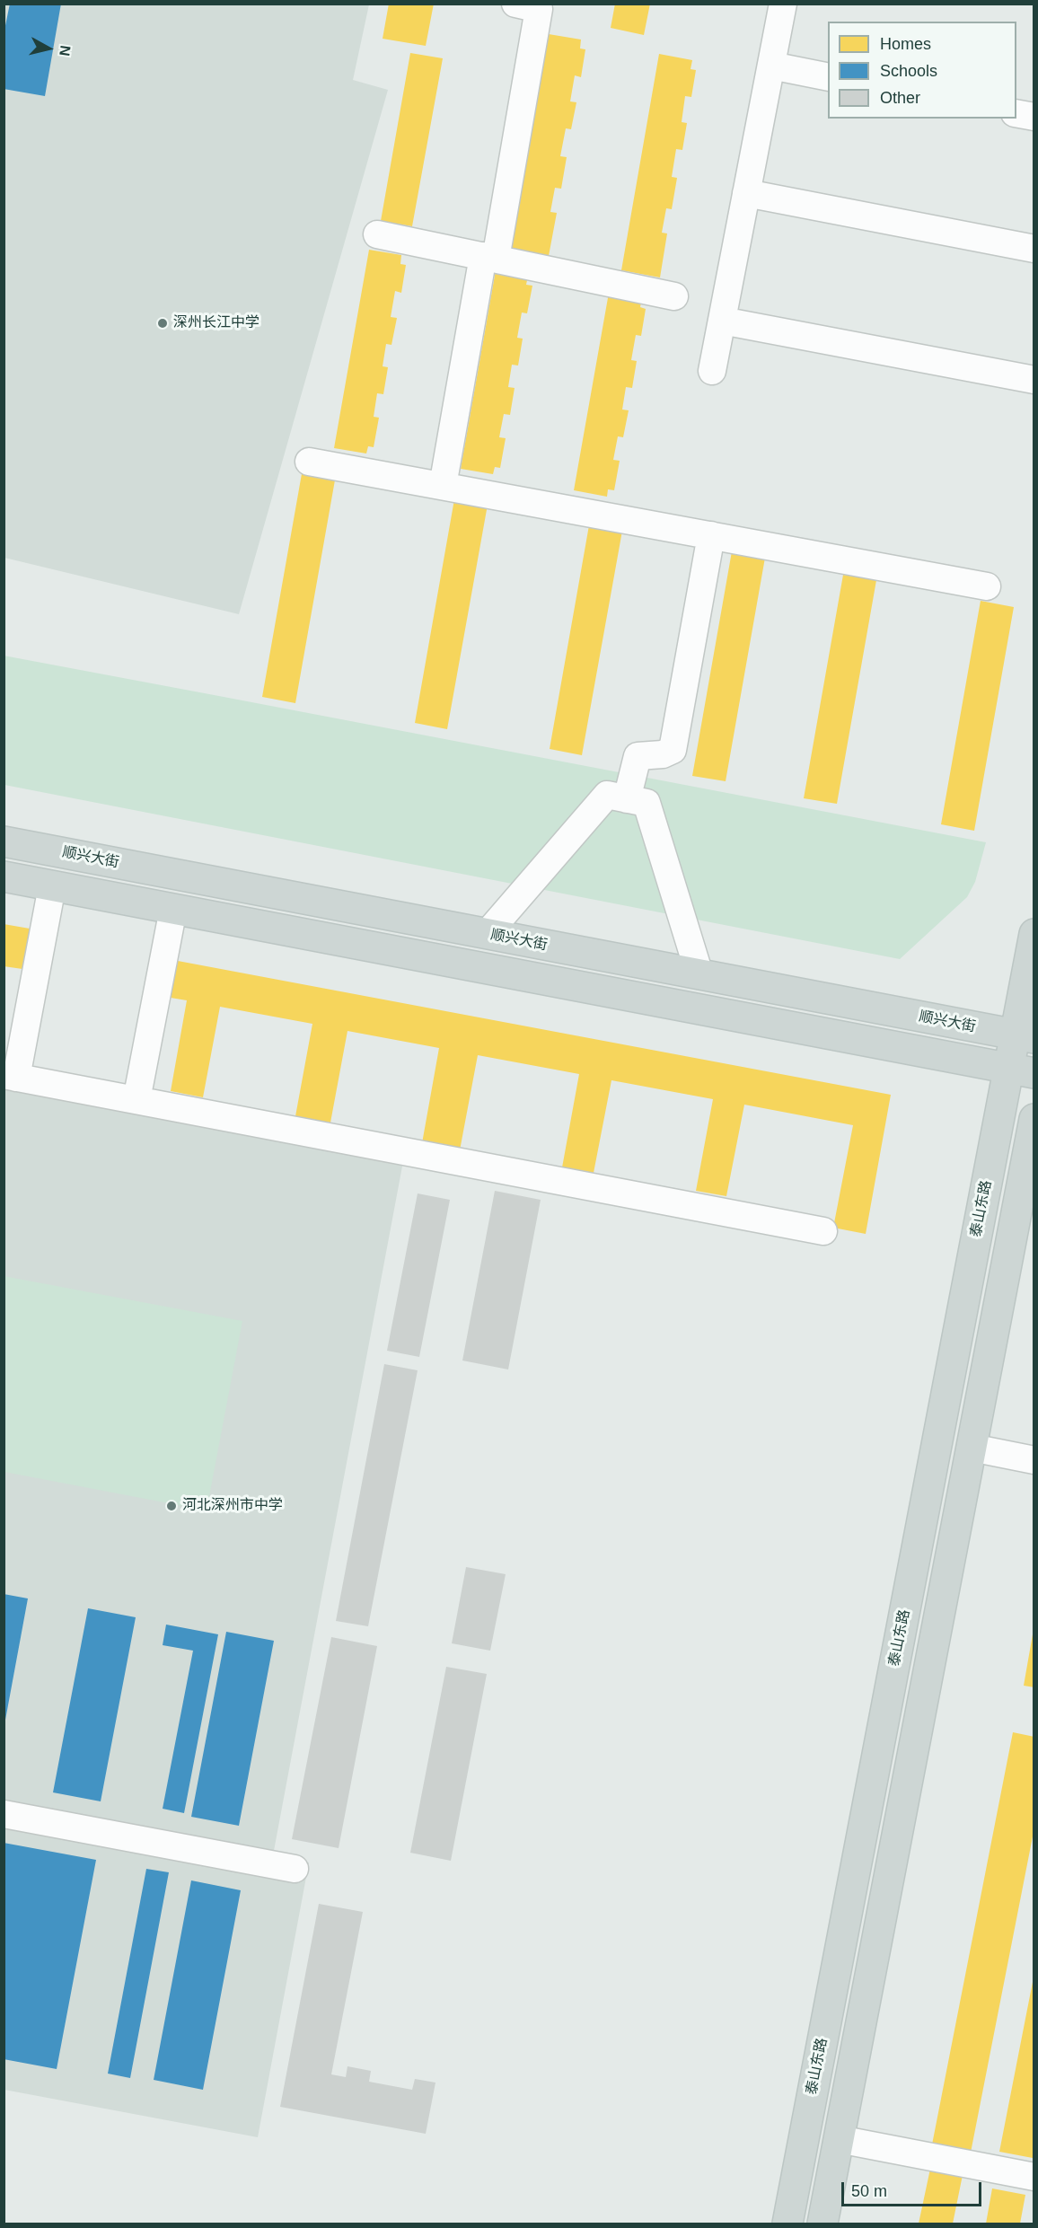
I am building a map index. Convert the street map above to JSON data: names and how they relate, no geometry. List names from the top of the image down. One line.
{"streets":{"main road":["顺兴大街","泰山东路"]},"crossings":[["顺兴大街","泰山东路"]],"places":["深州长江中学","河北深州市中学"],"legend":["Homes","Schools","Other"],"scale_bar":"50 m","north":"right"}
